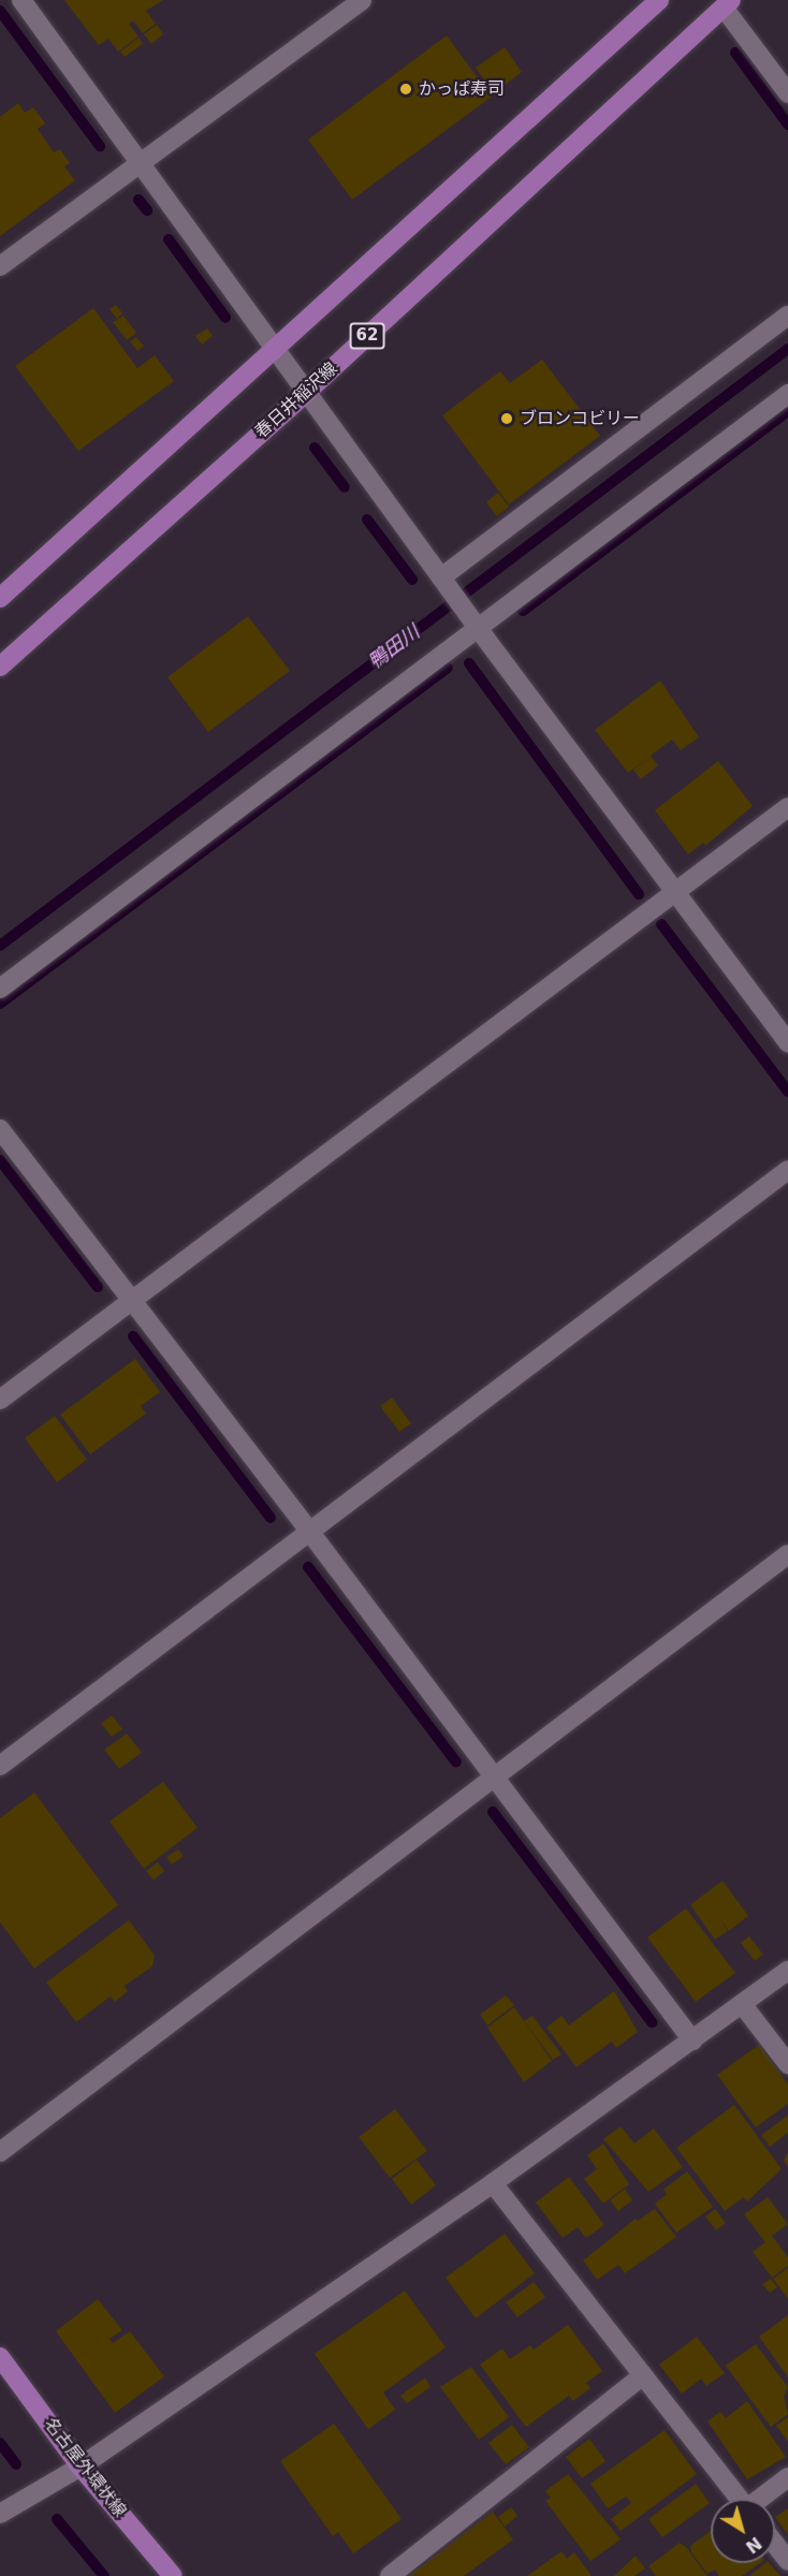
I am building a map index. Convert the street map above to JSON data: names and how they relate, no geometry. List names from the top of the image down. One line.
{"streets":{"main road":["62","春日井稲沢線","名古屋外環状線"]},"water":["鴨田川"],"places":["かっぱ寿司","ブロンコビリー"],"north":"bottom right"}
